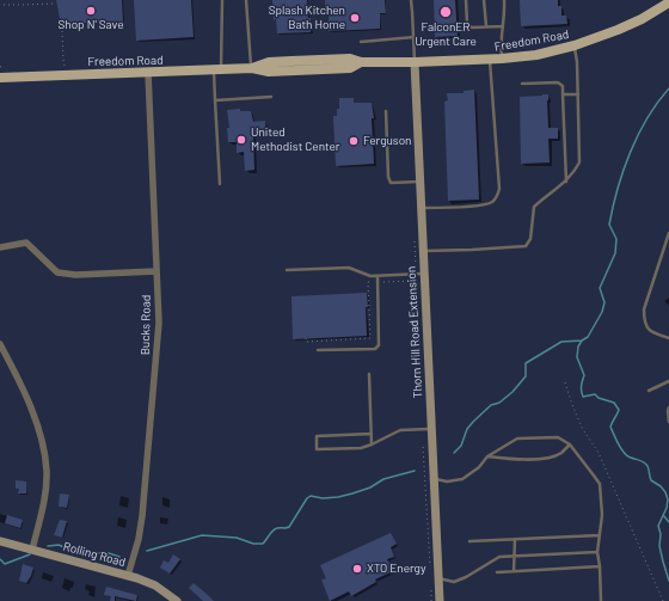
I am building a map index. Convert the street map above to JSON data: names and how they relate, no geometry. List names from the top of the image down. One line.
{"streets":{"main road":["Freedom Road"],"street":["Bucks Road","Thorn Hill Road Extension","Rolling Road"]},"crossings":[["Freedom Road","Bucks Road"],["Freedom Road","Thorn Hill Road Extension"],["Bucks Road","Rolling Road"]],"places":["Shop N' Save","FalconER Urgent Care","Splash Kitchen Bath Home","United Methodist Center","Ferguson","XTO Energy"]}
